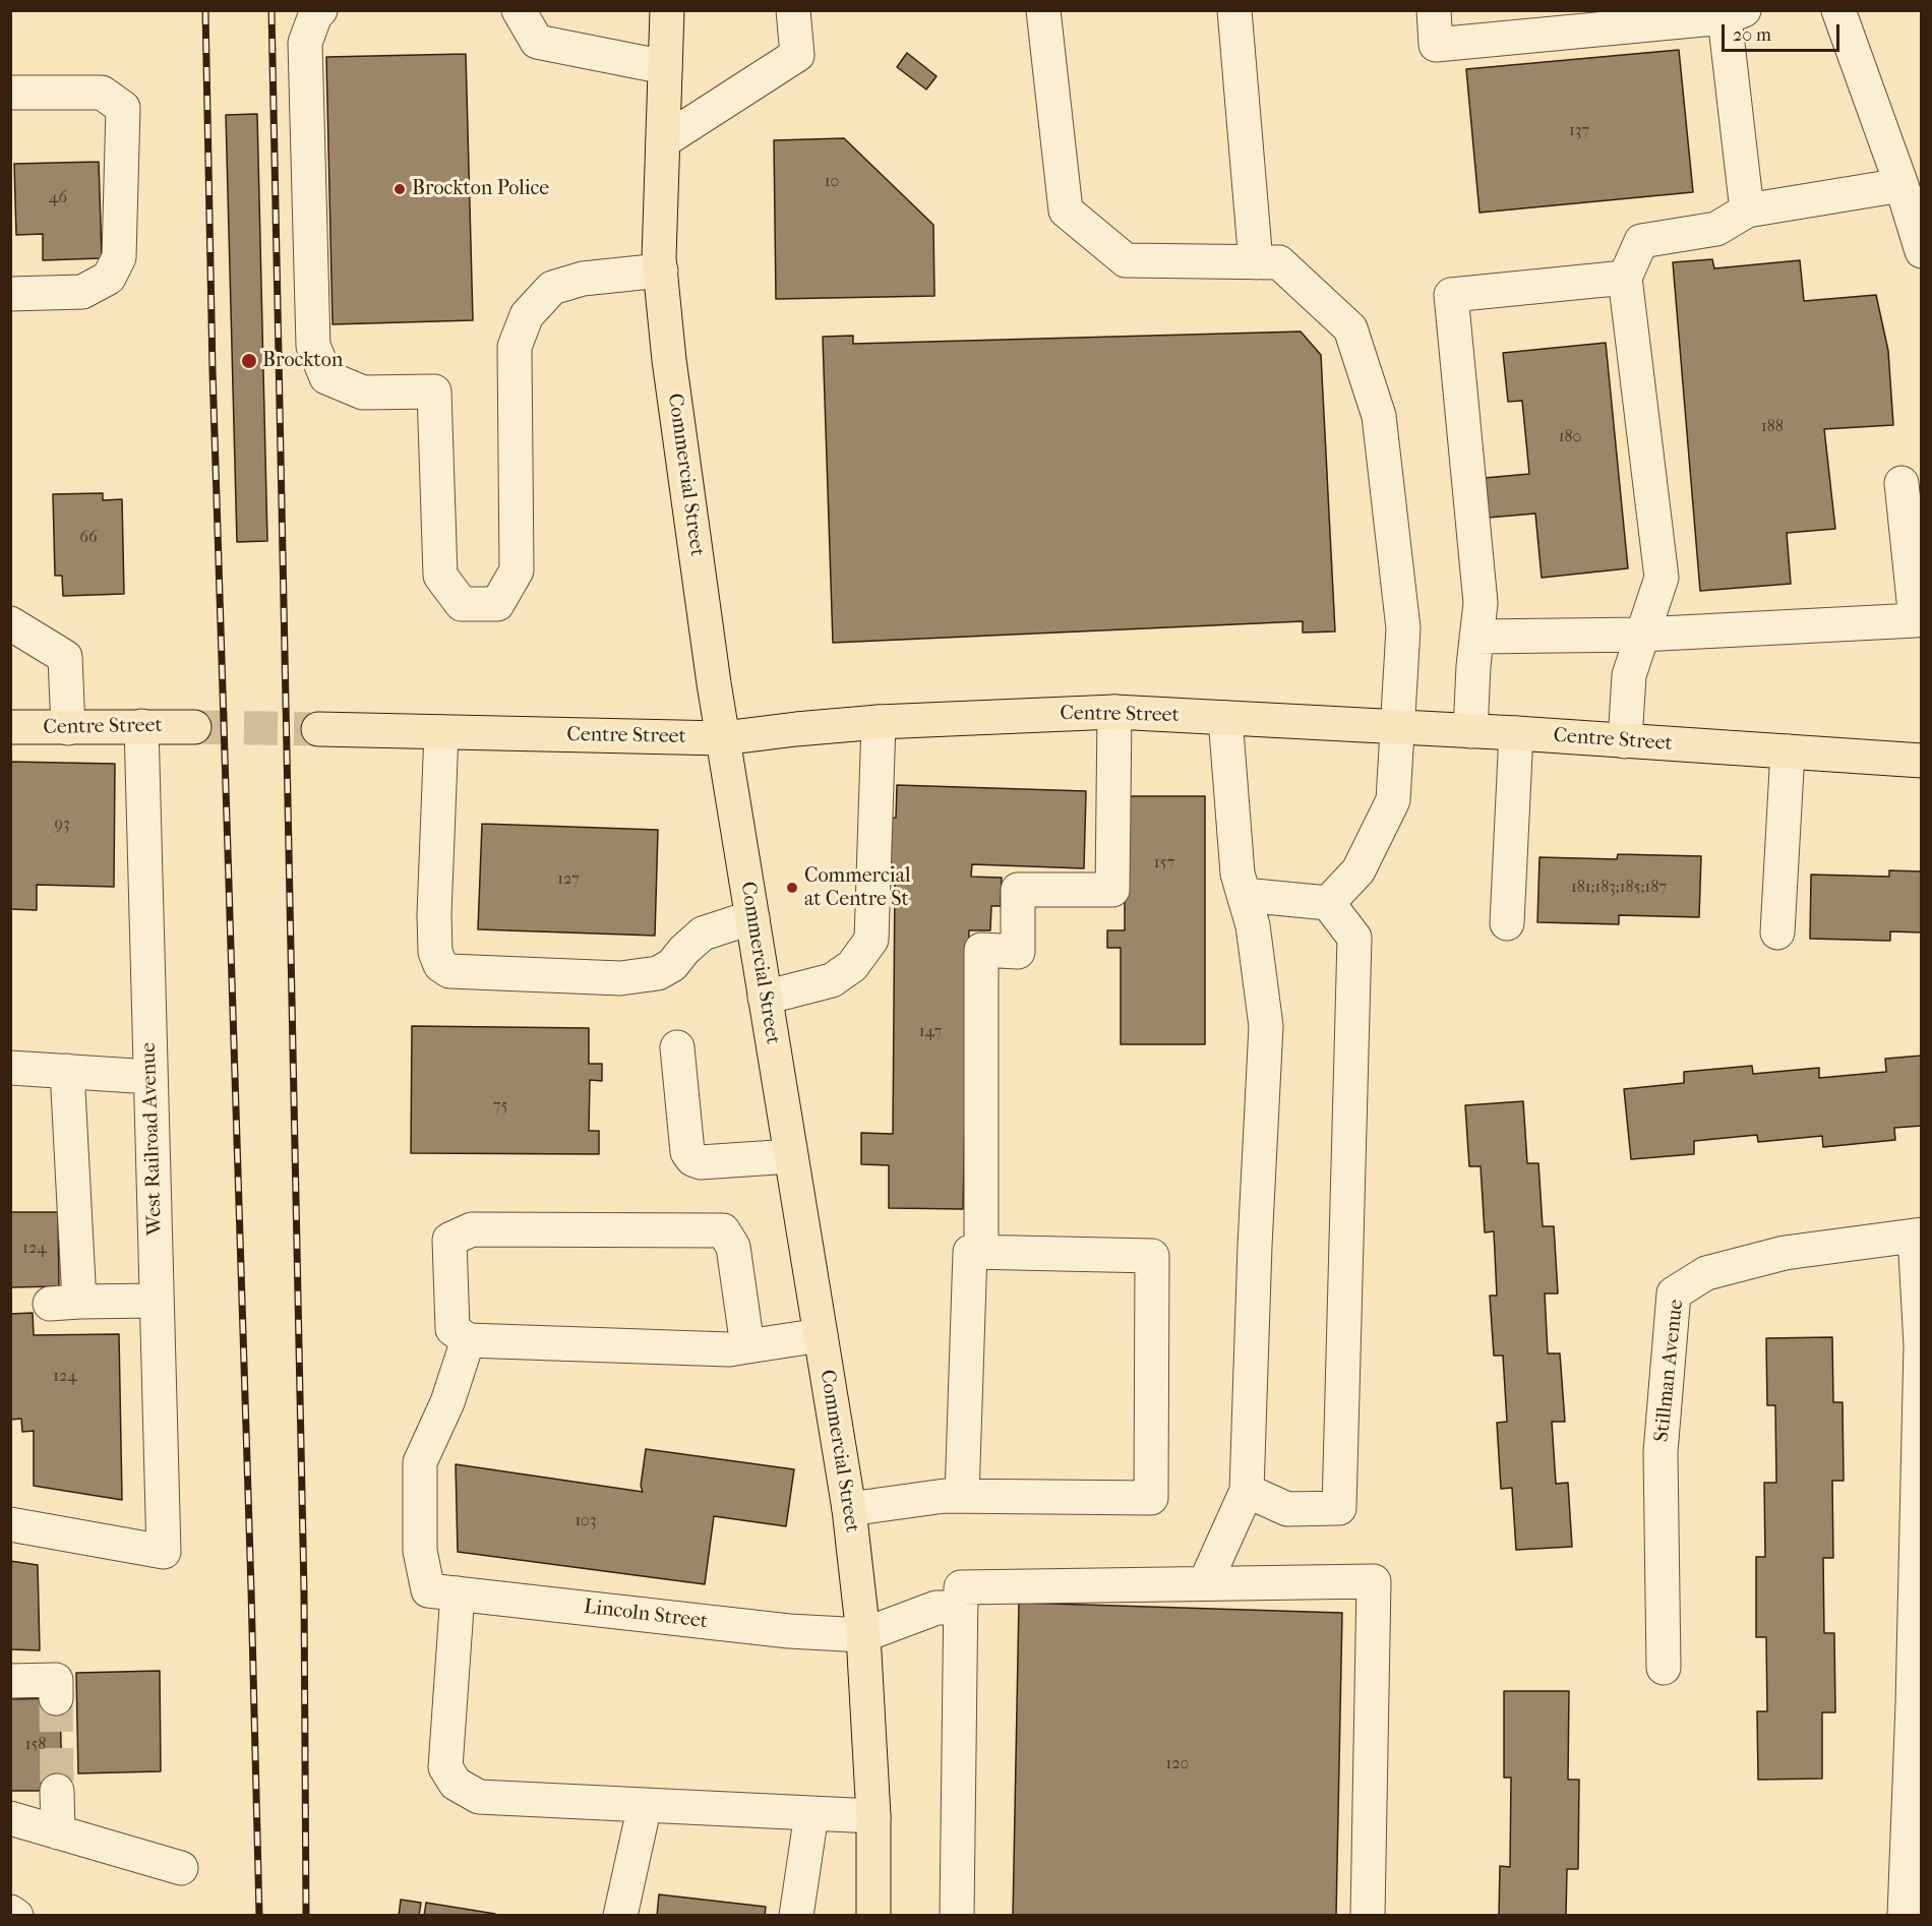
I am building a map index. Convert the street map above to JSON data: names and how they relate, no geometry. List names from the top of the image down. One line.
{"streets":{"main road":["Commercial Street","Centre Street"],"street":["West Railroad Avenue","Stillman Avenue","Lincoln Street"]},"crossings":[["Commercial Street","Centre Street"],["Commercial Street","Lincoln Street"],["Centre Street","West Railroad Avenue"]],"places":["Brockton Police","Brockton","Commercial at Centre St"],"house_numbers":["137","10","46","188","180","66","93","157","127","181;183;185;187","147","75","124","124","103","158","120"],"scale_bar":"20 m"}
